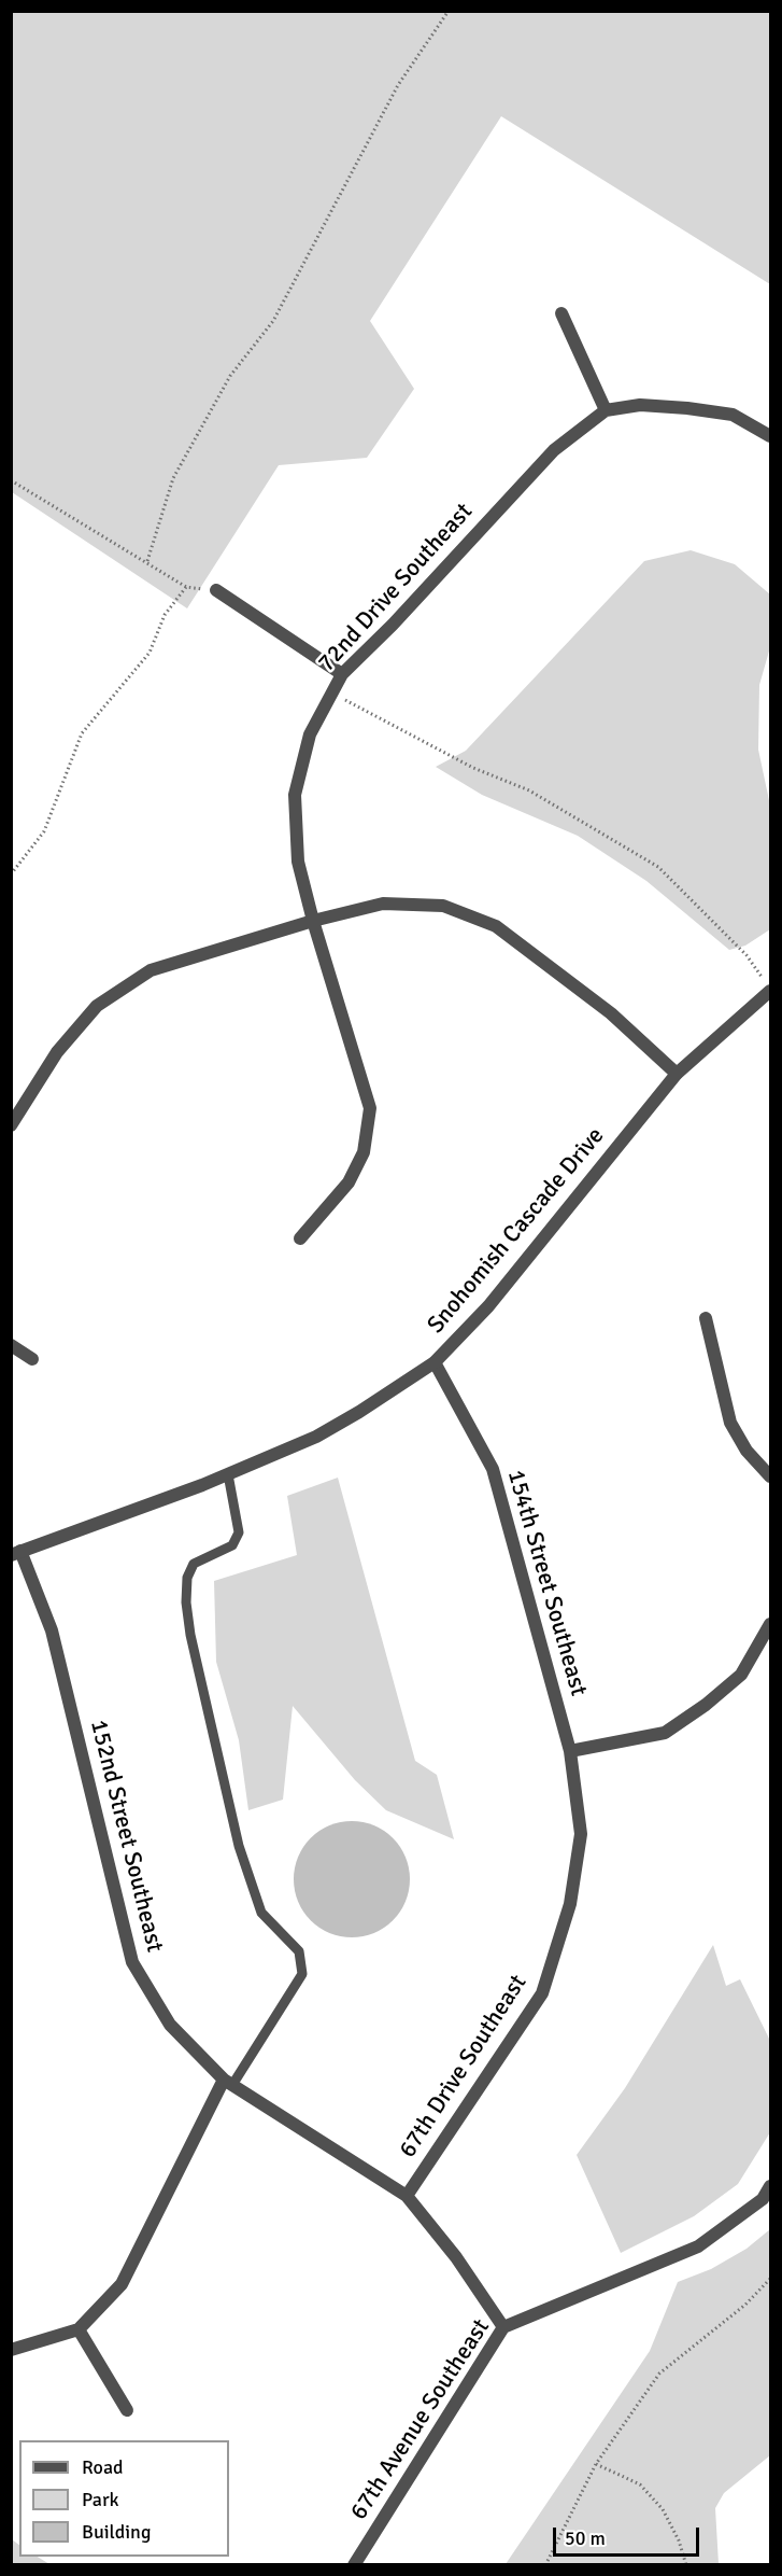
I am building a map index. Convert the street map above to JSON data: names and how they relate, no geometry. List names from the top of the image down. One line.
{"streets":{"street":["72nd Drive Southeast","Snohomish Cascade Drive","154th Street Southeast","152nd Street Southeast","67th Drive Southeast","67th Avenue Southeast"]},"crossings":[["Snohomish Cascade Drive","154th Street Southeast"],["Snohomish Cascade Drive","152nd Street Southeast"],["154th Street Southeast","67th Drive Southeast"],["152nd Street Southeast","67th Drive Southeast"],["152nd Street Southeast","67th Avenue Southeast"]],"legend":["Road","Park","Building"],"scale_bar":"50 m"}
